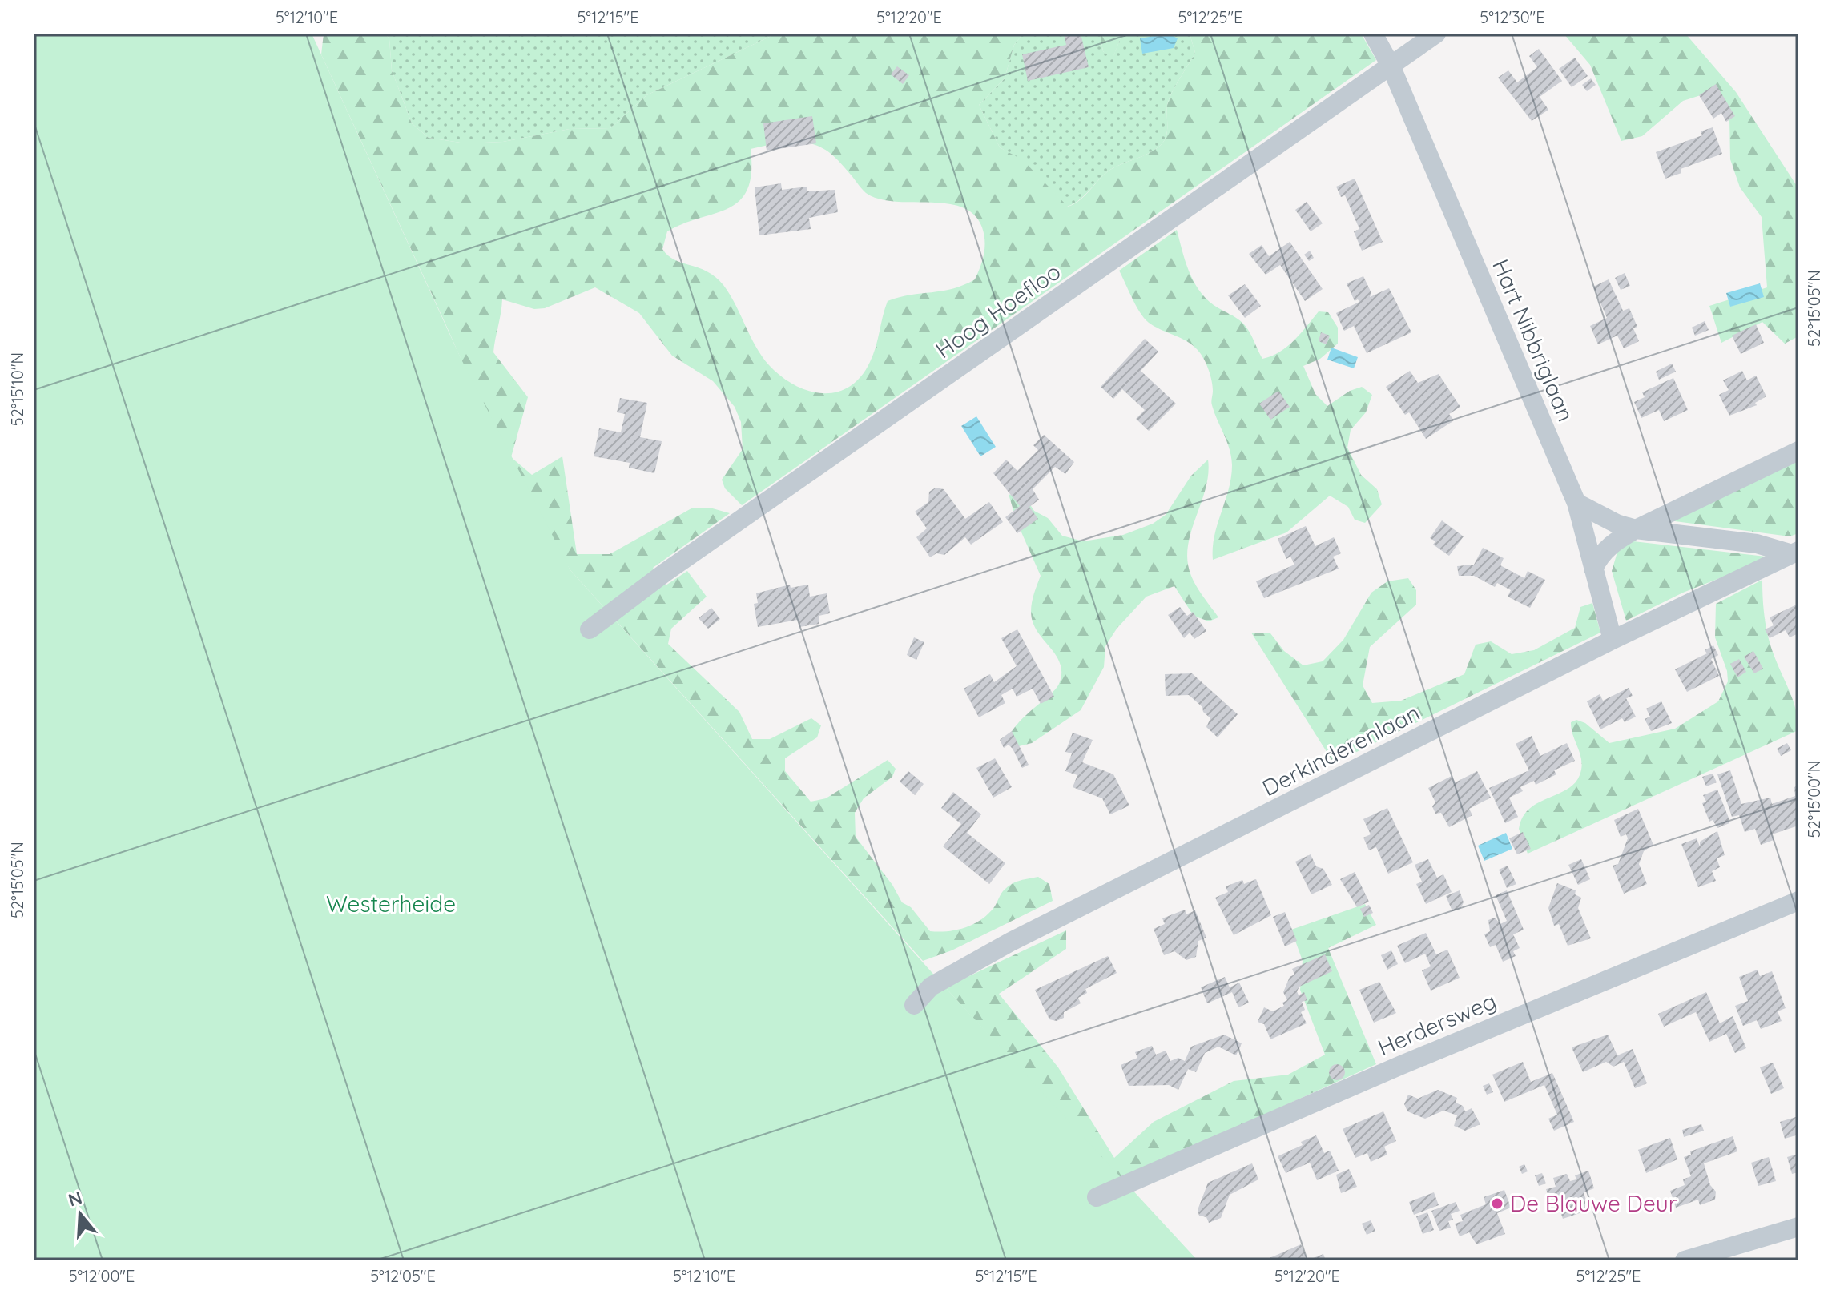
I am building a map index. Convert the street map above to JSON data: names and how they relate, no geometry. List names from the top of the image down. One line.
{"streets":{"street":["Hoog Hoefloo","Hart Nibbriglaan","Derkinderenlaan","Herdersweg"]},"crossings":[["Hoog Hoefloo","Hart Nibbriglaan"],["Hart Nibbriglaan","Derkinderenlaan"]],"parks":["Westerheide"],"places":["De Blauwe Deur"],"north":"top","coordinates":["5°12'10\"E","5°12'15\"E","5°12'20\"E","5°12'25\"E","5°12'30\"E","52°15'05\"N","52°15'10\"N","52°15'00\"N","5°12'00\"E","5°12'05\"E"]}
